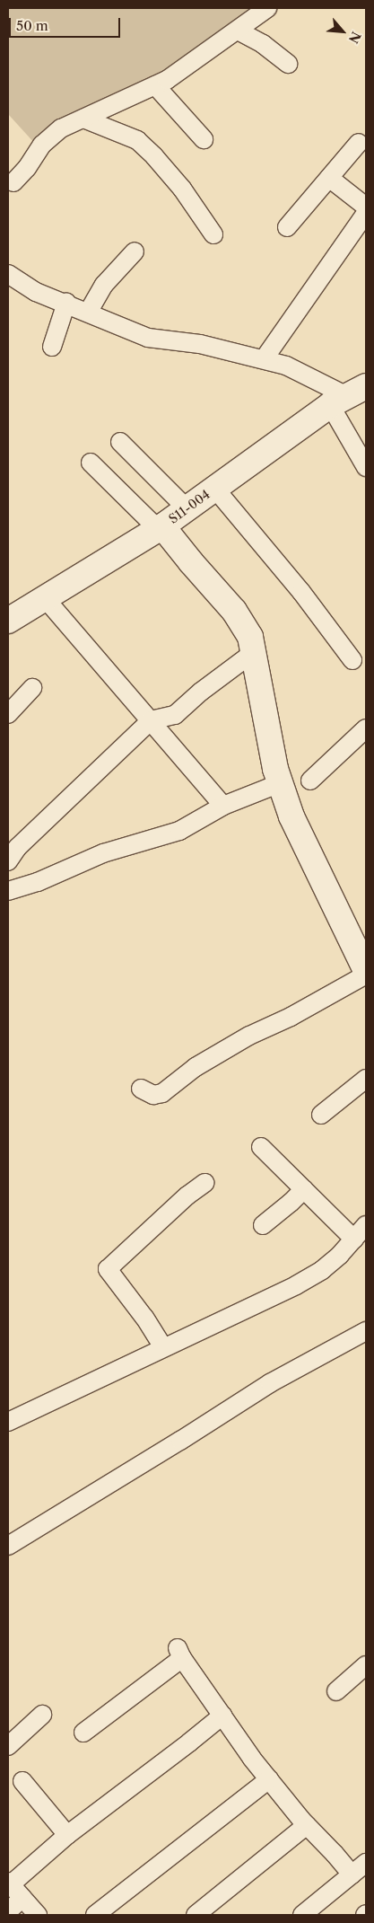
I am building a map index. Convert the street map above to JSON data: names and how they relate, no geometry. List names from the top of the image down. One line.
{"streets":{"street":["S11-004"]},"scale_bar":"50 m","north":"bottom right"}
